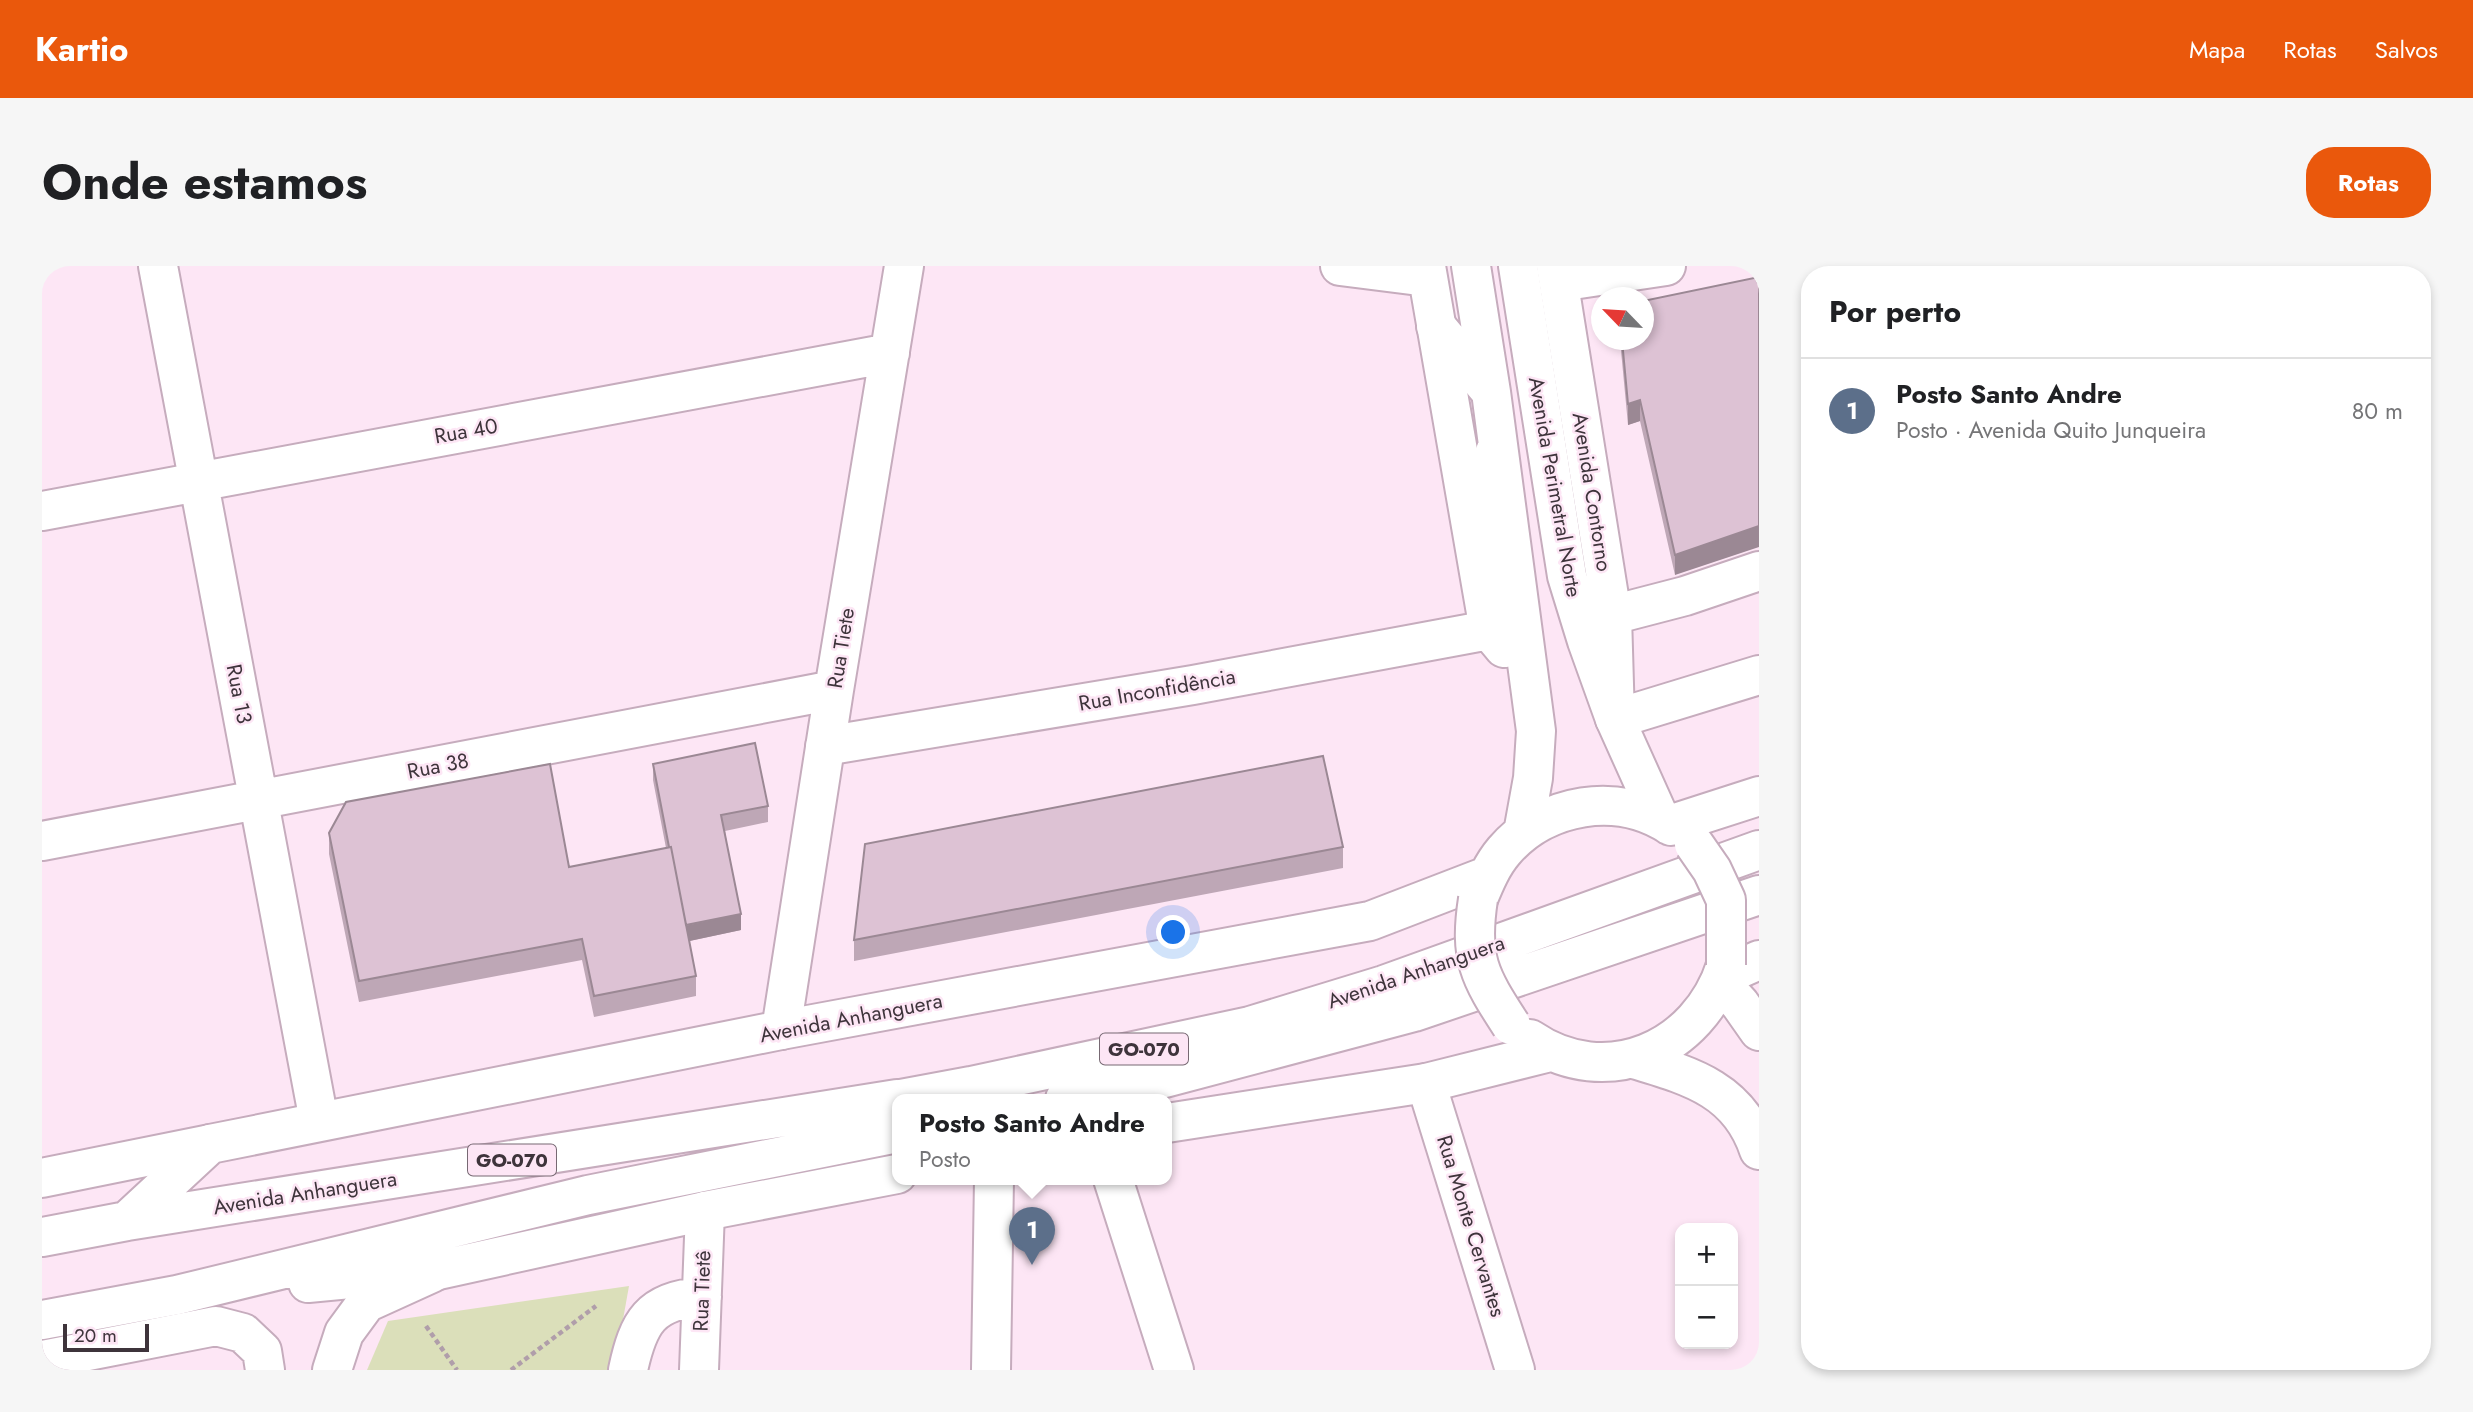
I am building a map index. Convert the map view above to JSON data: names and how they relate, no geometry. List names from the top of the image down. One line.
{"streets":{"main road":["Rua 40","Avenida Perimetral Norte","Avenida Contorno","Rua Tiete","Rua Inconfidência","Rua 13","Rua 38","Avenida Anhanguera","GO-070","Rua Monte Cervantes","Rua Tietê"]},"crossings":[["Rua 40","Rua Tiete"],["Rua 40","Rua 13"],["Avenida Perimetral Norte","Avenida Contorno"],["Rua Tiete","Rua Inconfidência"],["Rua Tiete","Rua 38"],["Rua Tiete","Avenida Anhanguera"],["Rua 13","Rua 38"],["Rua 13","Avenida Anhanguera"]],"scale_bar":"20 m","north":"top left","page":{"header":"Kartio","nav":["Mapa","Rotas","Salvos"],"title":"Onde estamos","buttons":"Rotas","heading":"Por perto","list":[{"mark":"1","name":"Posto Santo Andre","note":"Posto · Avenida Quito Junqueira","value":"80 m"}],"popup":["Posto Santo Andre","Posto"],"pins":"1","map_buttons":["+","−"],"scale":"20 m"}}
